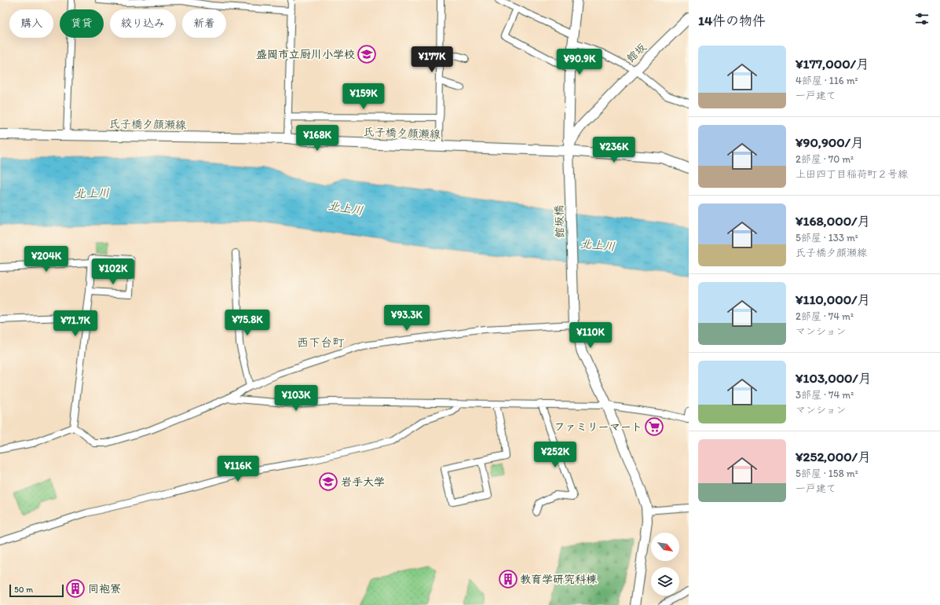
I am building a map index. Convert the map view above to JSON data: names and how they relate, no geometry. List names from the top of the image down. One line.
{"streets":{"main road":["館坂","氏子橋夕顔瀬線","館坂橋"]},"crossings":[["館坂","氏子橋夕顔瀬線"],["館坂","館坂橋"],["氏子橋夕顔瀬線","館坂橋"]],"districts":["西下台町"],"water":["北上川"],"places":{"school or university":["盛岡市立厨川小学校","岩手大学"],"supermarket":["ファミリーマート"],"building":["教育学研究科棟","同袍寮"]},"scale_bar":"50 m","north":"bottom right","page":{"heading":"14件の物件","chip":["購入","賃貸","絞り込み","新着"],"list":[{"name":"¥177,000/月","note":"4部屋 · 116 m² · 一戸建て"},{"name":"¥90,900/月","note":"2部屋 · 70 m² · 上田四丁目稲荷町２号線"},{"name":"¥168,000/月","note":"5部屋 · 133 m² · 氏子橋夕顔瀬線"},{"name":"¥110,000/月","note":"2部屋 · 74 m² · マンション"},{"name":"¥103,000/月","note":"3部屋 · 74 m² · マンション"},{"name":"¥252,000/月","note":"5部屋 · 158 m² · 一戸建て"}],"price":["¥177K","¥90.9K","¥159K","¥168K","¥236K","¥204K","¥102K","¥93.3K","¥75.8K","¥71.7K","¥110K","¥103K","¥252K","¥116K"],"scale":"50 m"}}
